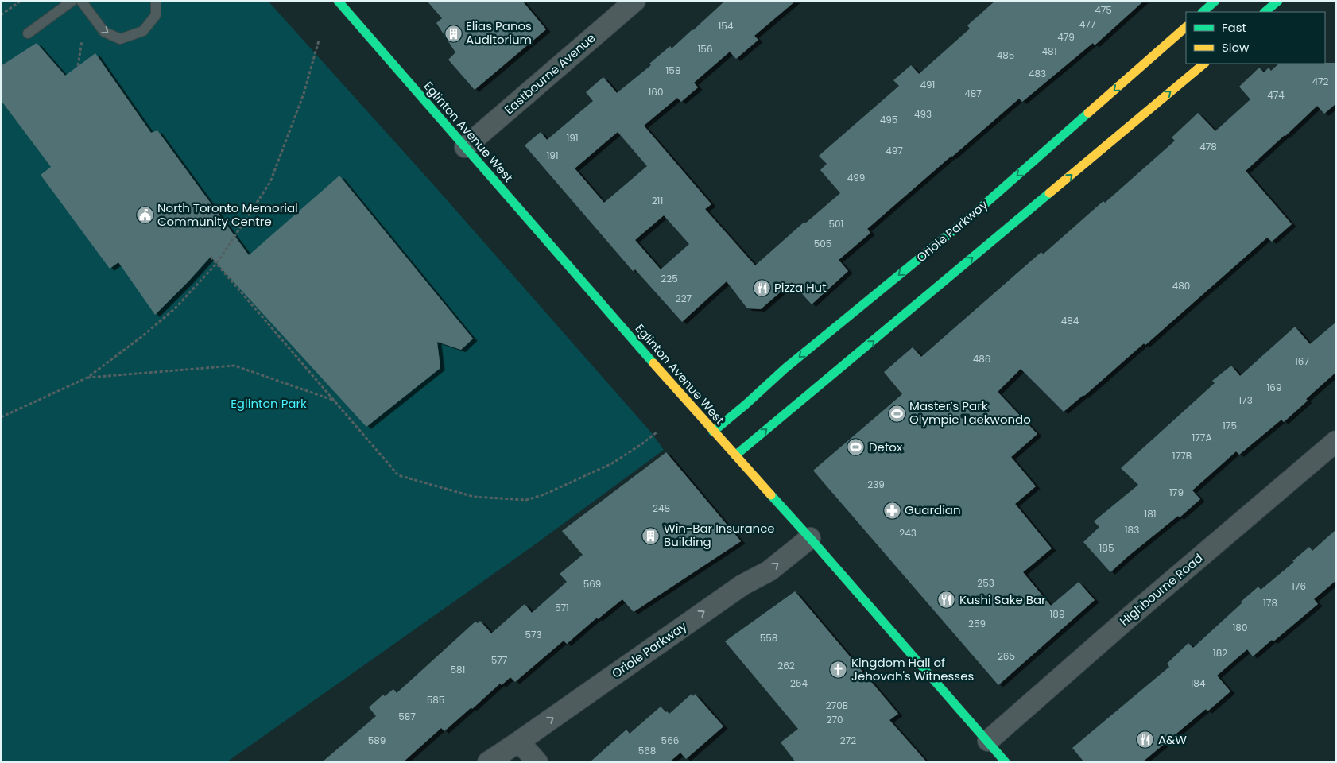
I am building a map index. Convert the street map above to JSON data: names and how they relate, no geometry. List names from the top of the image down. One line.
{"streets":{"street":["Eastbourne Avenue","Eglinton Avenue West","Oriole Parkway","Highbourne Road"]},"crossings":[["Eastbourne Avenue","Eglinton Avenue West"],["Eglinton Avenue West","Oriole Parkway"],["Eglinton Avenue West","Highbourne Road"]],"parks":["Eglinton Park"],"places":{"building":["Elias Panos Auditorium","Win-Bar Insurance Building"],"public building":["North Toronto Memorial Community Centre"],"restaurant":["Pizza Hut","Kushi Sake Bar","A&W"],"sports":["Master’s Park Olympic Taekwondo","Detox"],"pharmacy":["Guardian"],"church":["Kingdom Hall of Jehovah's Witnesses"]},"house_numbers":["475","477","154","479","156","481","485","158","483","472","491","160","487","474","493","495","191","478","497","191","499","211","501","505","225","480","227","484","486","167","169","173","175","177A","177B","239","179","248","181","183","243","185","253","569","176","178","571","189","259","180","573","558","182","265","577","262","581","264","184","585","270B","587","270","589","566","272","568"],"legend":["Fast","Slow"]}
